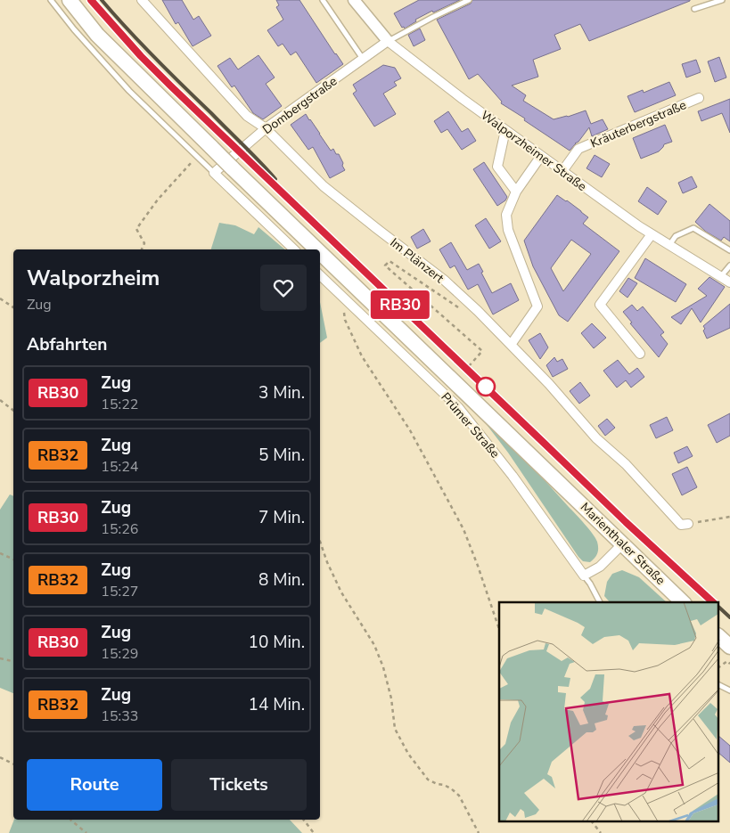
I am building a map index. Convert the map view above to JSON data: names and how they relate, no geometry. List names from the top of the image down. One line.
{"streets":{"main road":["Marienthaler Straße"],"street":["Dombergstraße","Kräuterbergstraße","Walporzheimer Straße","Im Plänzert","Prümer Straße"]},"crossings":[["Dombergstraße","Walporzheimer Straße"],["Dombergstraße","Im Plänzert"],["Kräuterbergstraße","Walporzheimer Straße"]],"page":{"on_map":"RB30","heading":[["Walporzheim","Zug"],"Abfahrten"],"list":[{"mark":"RB30","name":"Zug","note":"15:22","value":"3 Min."},{"mark":"RB32","name":"Zug","note":"15:24","value":"5 Min."},{"mark":"RB30","name":"Zug","note":"15:26","value":"7 Min."},{"mark":"RB32","name":"Zug","note":"15:27","value":"8 Min."},{"mark":"RB30","name":"Zug","note":"15:29","value":"10 Min."},{"mark":"RB32","name":"Zug","note":"15:33","value":"14 Min."}],"buttons":["Route","Tickets"]}}
